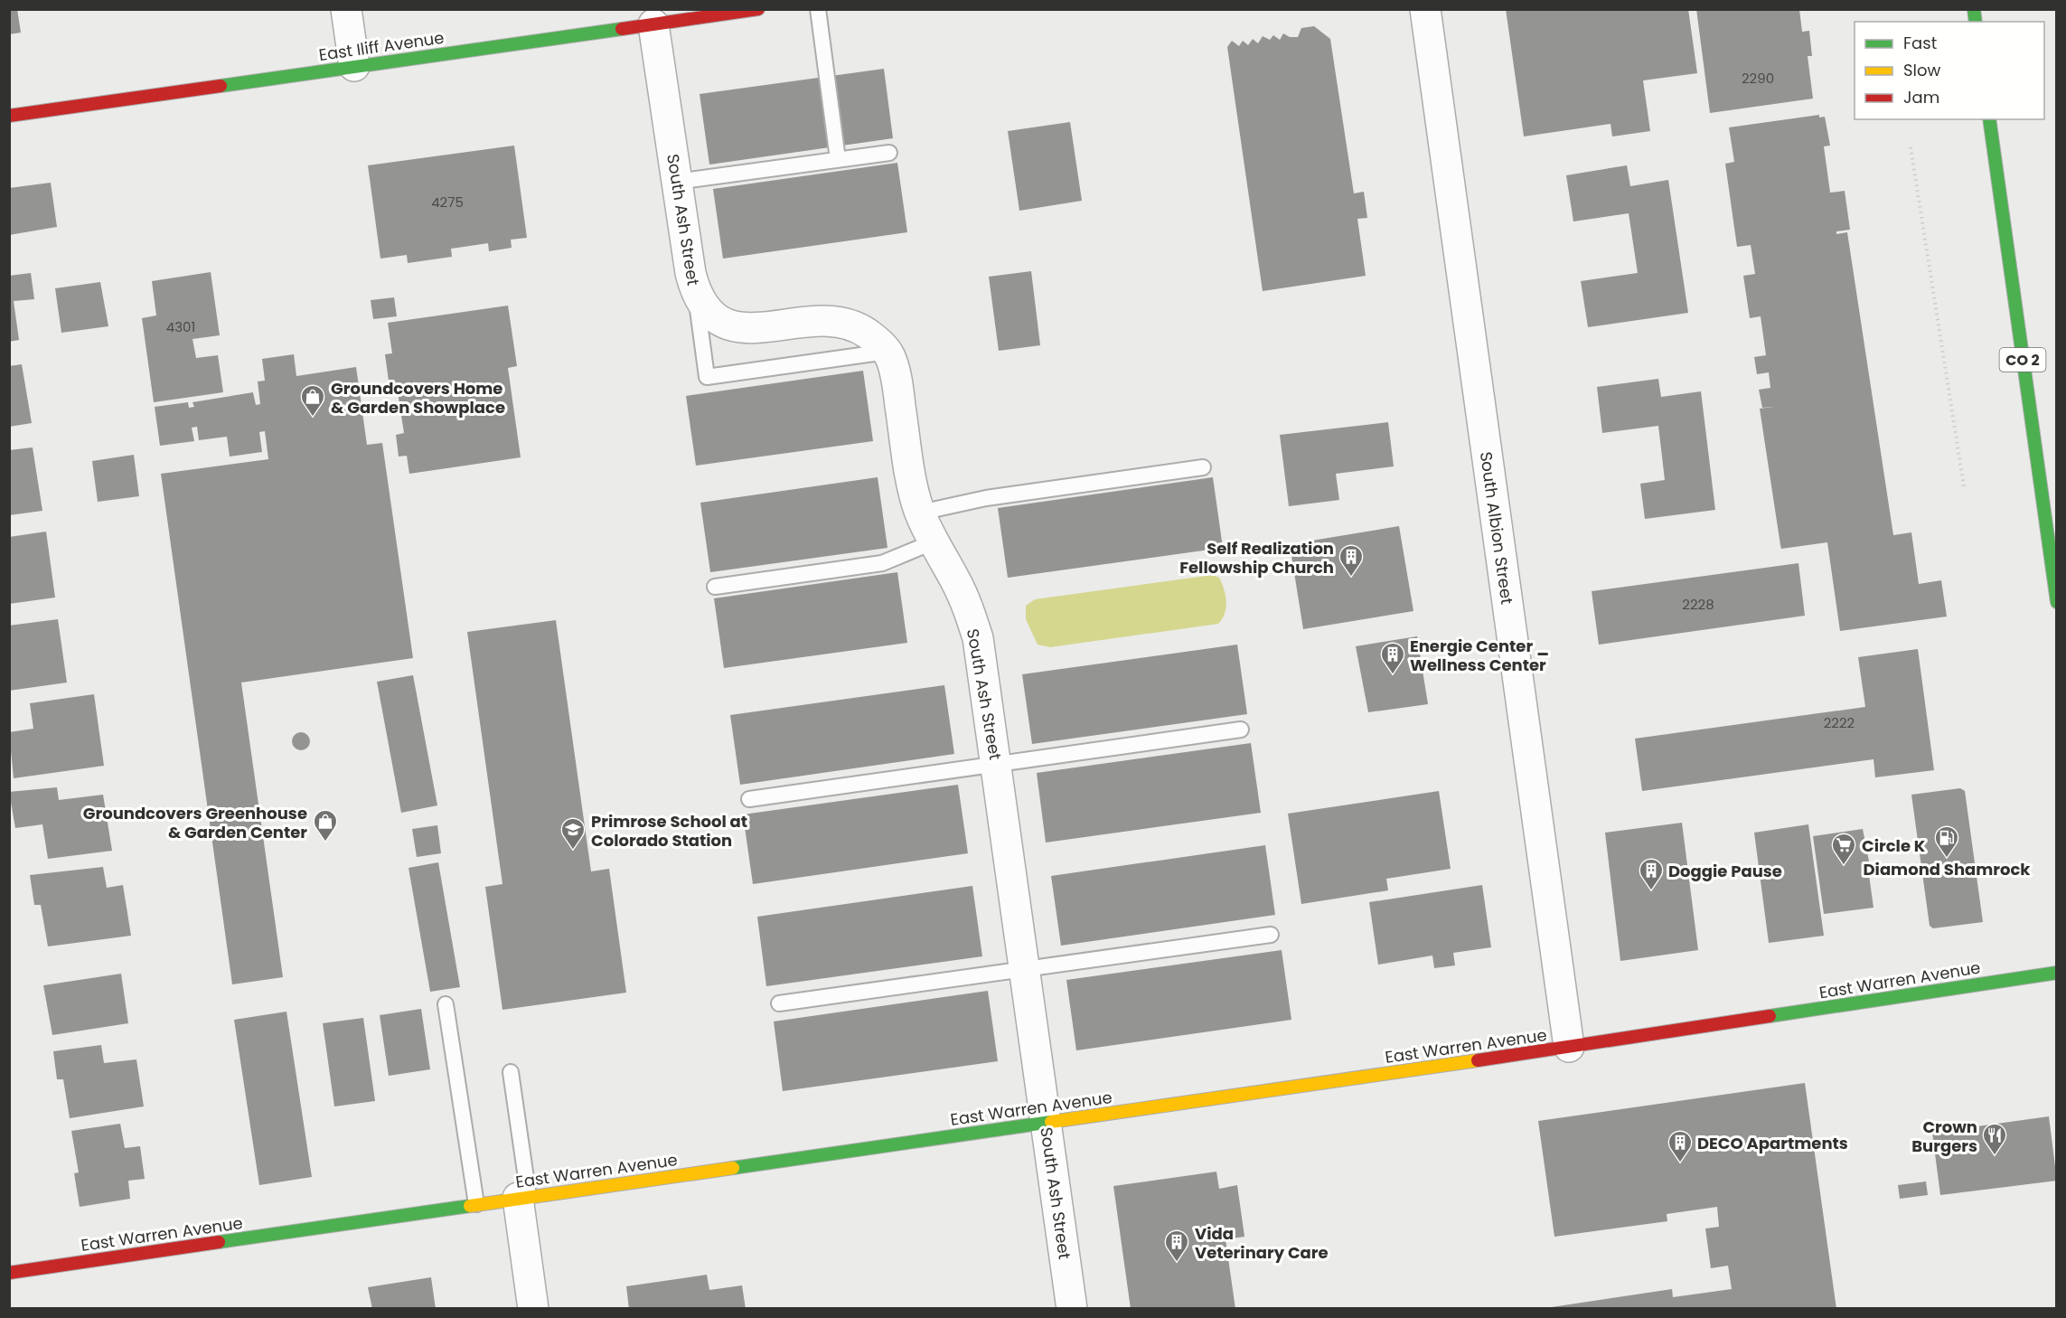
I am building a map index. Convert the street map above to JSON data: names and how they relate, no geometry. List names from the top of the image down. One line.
{"streets":{"street":["East Iliff Avenue","South Ash Street","CO 2","South Albion Street","East Warren Avenue"]},"crossings":[["East Iliff Avenue","South Ash Street"],["South Ash Street","East Warren Avenue"],["South Albion Street","East Warren Avenue"]],"places":{"shop":["Groundcovers Home & Garden Showplace","Groundcovers Greenhouse & Garden Center"],"building":["Self Realization Fellowship Church","Energie Center _ Wellness Center","Doggie Pause","DECO Apartments","Vida Veterinary Care"],"school or university":["Primrose School at Colorado Station"],"fuel station":["Diamond Shamrock"],"supermarket":["Circle K"],"restaurant":["Crown Burgers"]},"house_numbers":["2290","4275","4301","2228","2222"],"legend":["Fast","Slow","Jam"]}
